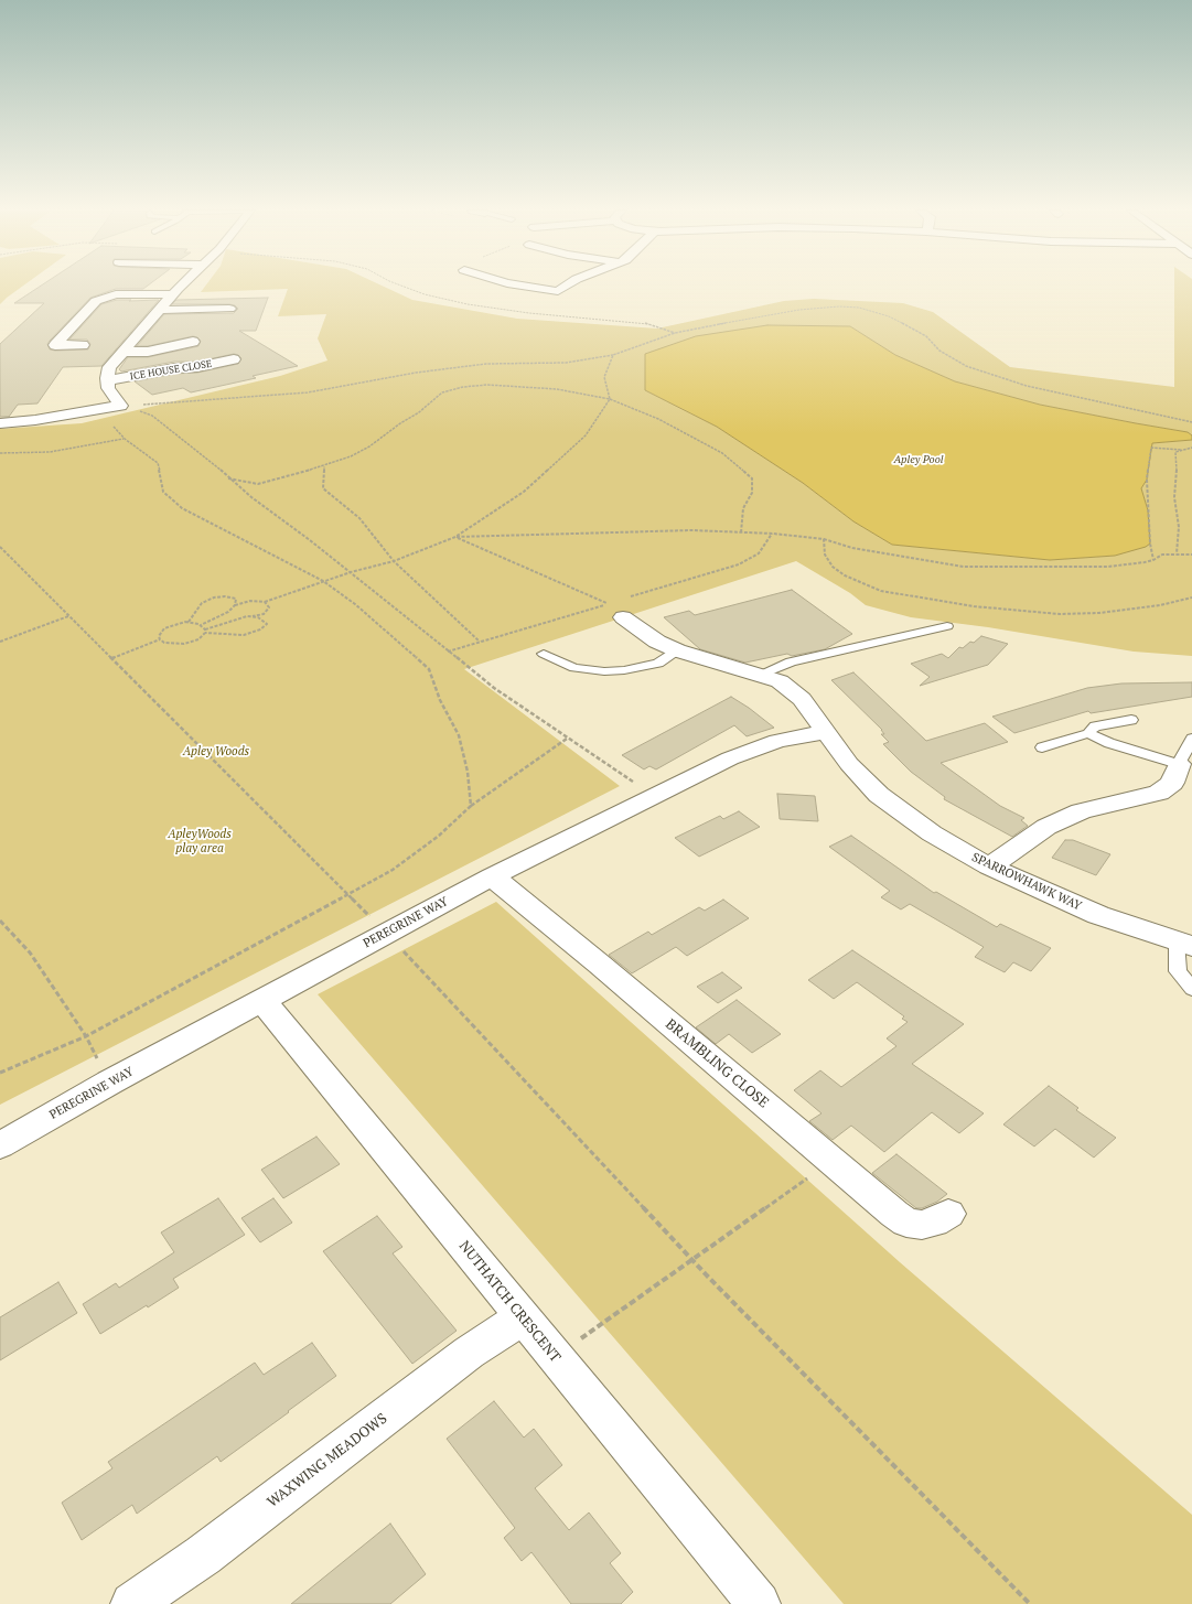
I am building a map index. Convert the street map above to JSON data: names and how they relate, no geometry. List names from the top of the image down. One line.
{"streets":{"street":["ICE HOUSE CLOSE","SPARROWHAWK WAY","PEREGRINE WAY","BRAMBLING CLOSE","NUTHATCH CRESCENT","WAXWING MEADOWS"]},"crossings":[["SPARROWHAWK WAY","PEREGRINE WAY"],["PEREGRINE WAY","BRAMBLING CLOSE"],["PEREGRINE WAY","NUTHATCH CRESCENT"],["NUTHATCH CRESCENT","WAXWING MEADOWS"]],"water":["Apley Pool"],"parks":["Apley Woods","ApleyWoods play area"]}
